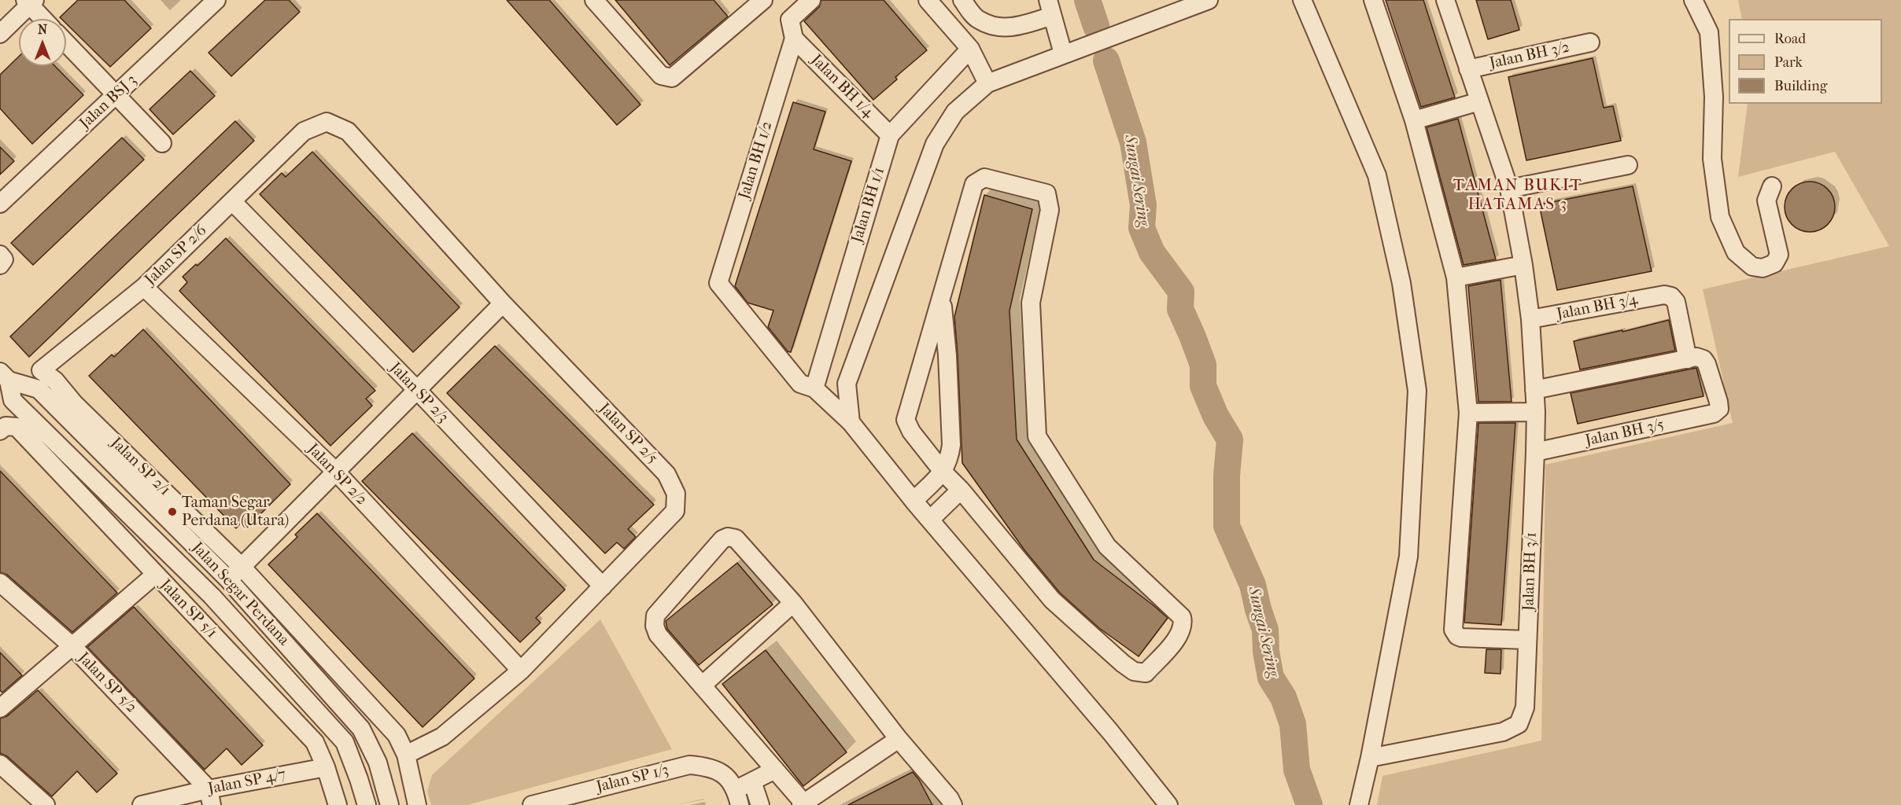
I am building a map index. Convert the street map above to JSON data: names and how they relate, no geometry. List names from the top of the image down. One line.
{"streets":{"street":["Jalan BH 3/2","Jalan BH 1/4","Jalan BSJ 3","Jalan BH 1/2","Jalan BH 1/1","Jalan SP 2/6","Jalan BH 3/4","Jalan SP 2/3","Jalan BH 3/5","Jalan SP 2/5","Jalan SP 2/1","Jalan SP 2/2","Jalan BH 3/1","Jalan Segar Perdana","Jalan SP 5/1","Jalan SP 5/2","Jalan SP 1/3","Jalan SP 4/7"]},"crossings":[["Jalan BH 3/2","Jalan BH 3/1"],["Jalan BH 1/4","Jalan BH 1/2"],["Jalan BH 1/4","Jalan BH 1/1"],["Jalan BH 1/2","Jalan BH 1/1"],["Jalan SP 2/6","Jalan SP 2/3"],["Jalan SP 2/6","Jalan SP 2/5"],["Jalan SP 2/6","Jalan SP 2/1"],["Jalan SP 2/6","Jalan SP 2/2"],["Jalan BH 3/4","Jalan BH 3/5"],["Jalan BH 3/4","Jalan BH 3/1"],["Jalan SP 2/3","Jalan SP 2/5"],["Jalan BH 3/5","Jalan BH 3/1"],["Jalan SP 2/5","Jalan SP 2/1"],["Jalan SP 2/5","Jalan SP 2/2"],["Jalan SP 5/1","Jalan SP 4/7"],["Jalan SP 5/2","Jalan SP 4/7"]],"districts":["TAMAN BUKIT HATAMAS 3"],"water":["Sungai Sering"],"places":["Taman Segar Perdana (Utara)"],"legend":["Road","Park","Building"],"north":"top"}
